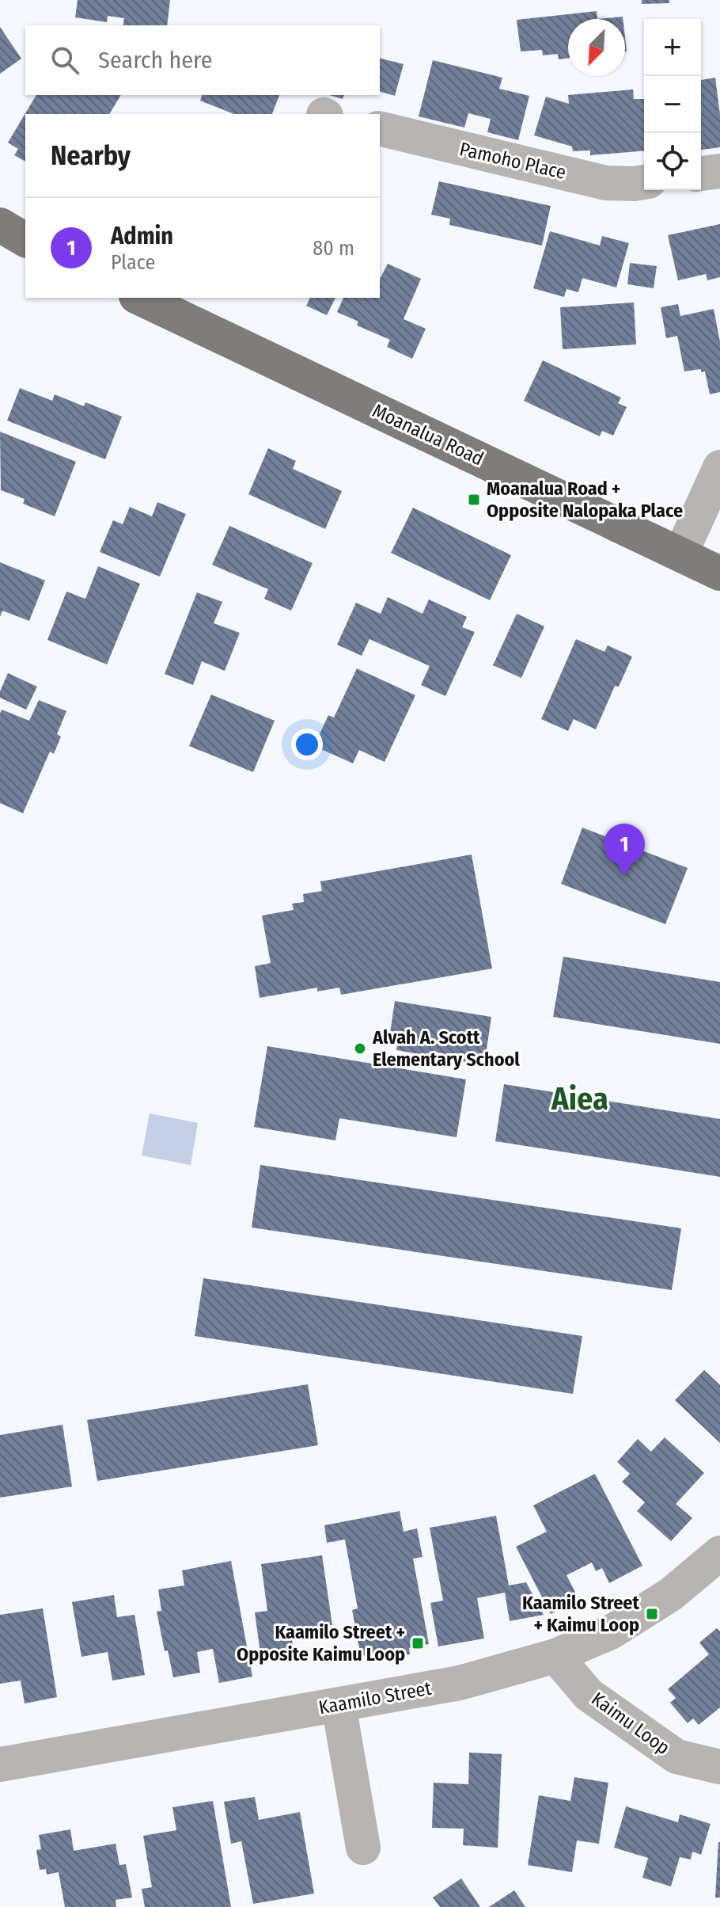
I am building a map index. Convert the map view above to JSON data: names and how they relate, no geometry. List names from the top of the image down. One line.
{"streets":{"main road":["Moanalua Road"],"street":["Pamoho Place","Kaamilo Street","Kaimu Loop"]},"crossings":[["Kaamilo Street","Kaimu Loop"]],"districts":["Aiea"],"places":{"transit":["Moanalua Road + Opposite Nalopaka Place","Kaamilo Street + Kaimu Loop","Kaamilo Street + Opposite Kaimu Loop"],"other":["Alvah A. Scott Elementary School"]},"north":"bottom left","page":{"map_buttons":["+","−"],"search":"Search here","heading":"Nearby","list":[{"mark":"1","name":"Admin","note":"Place","value":"80 m"}],"pins":"1"}}
